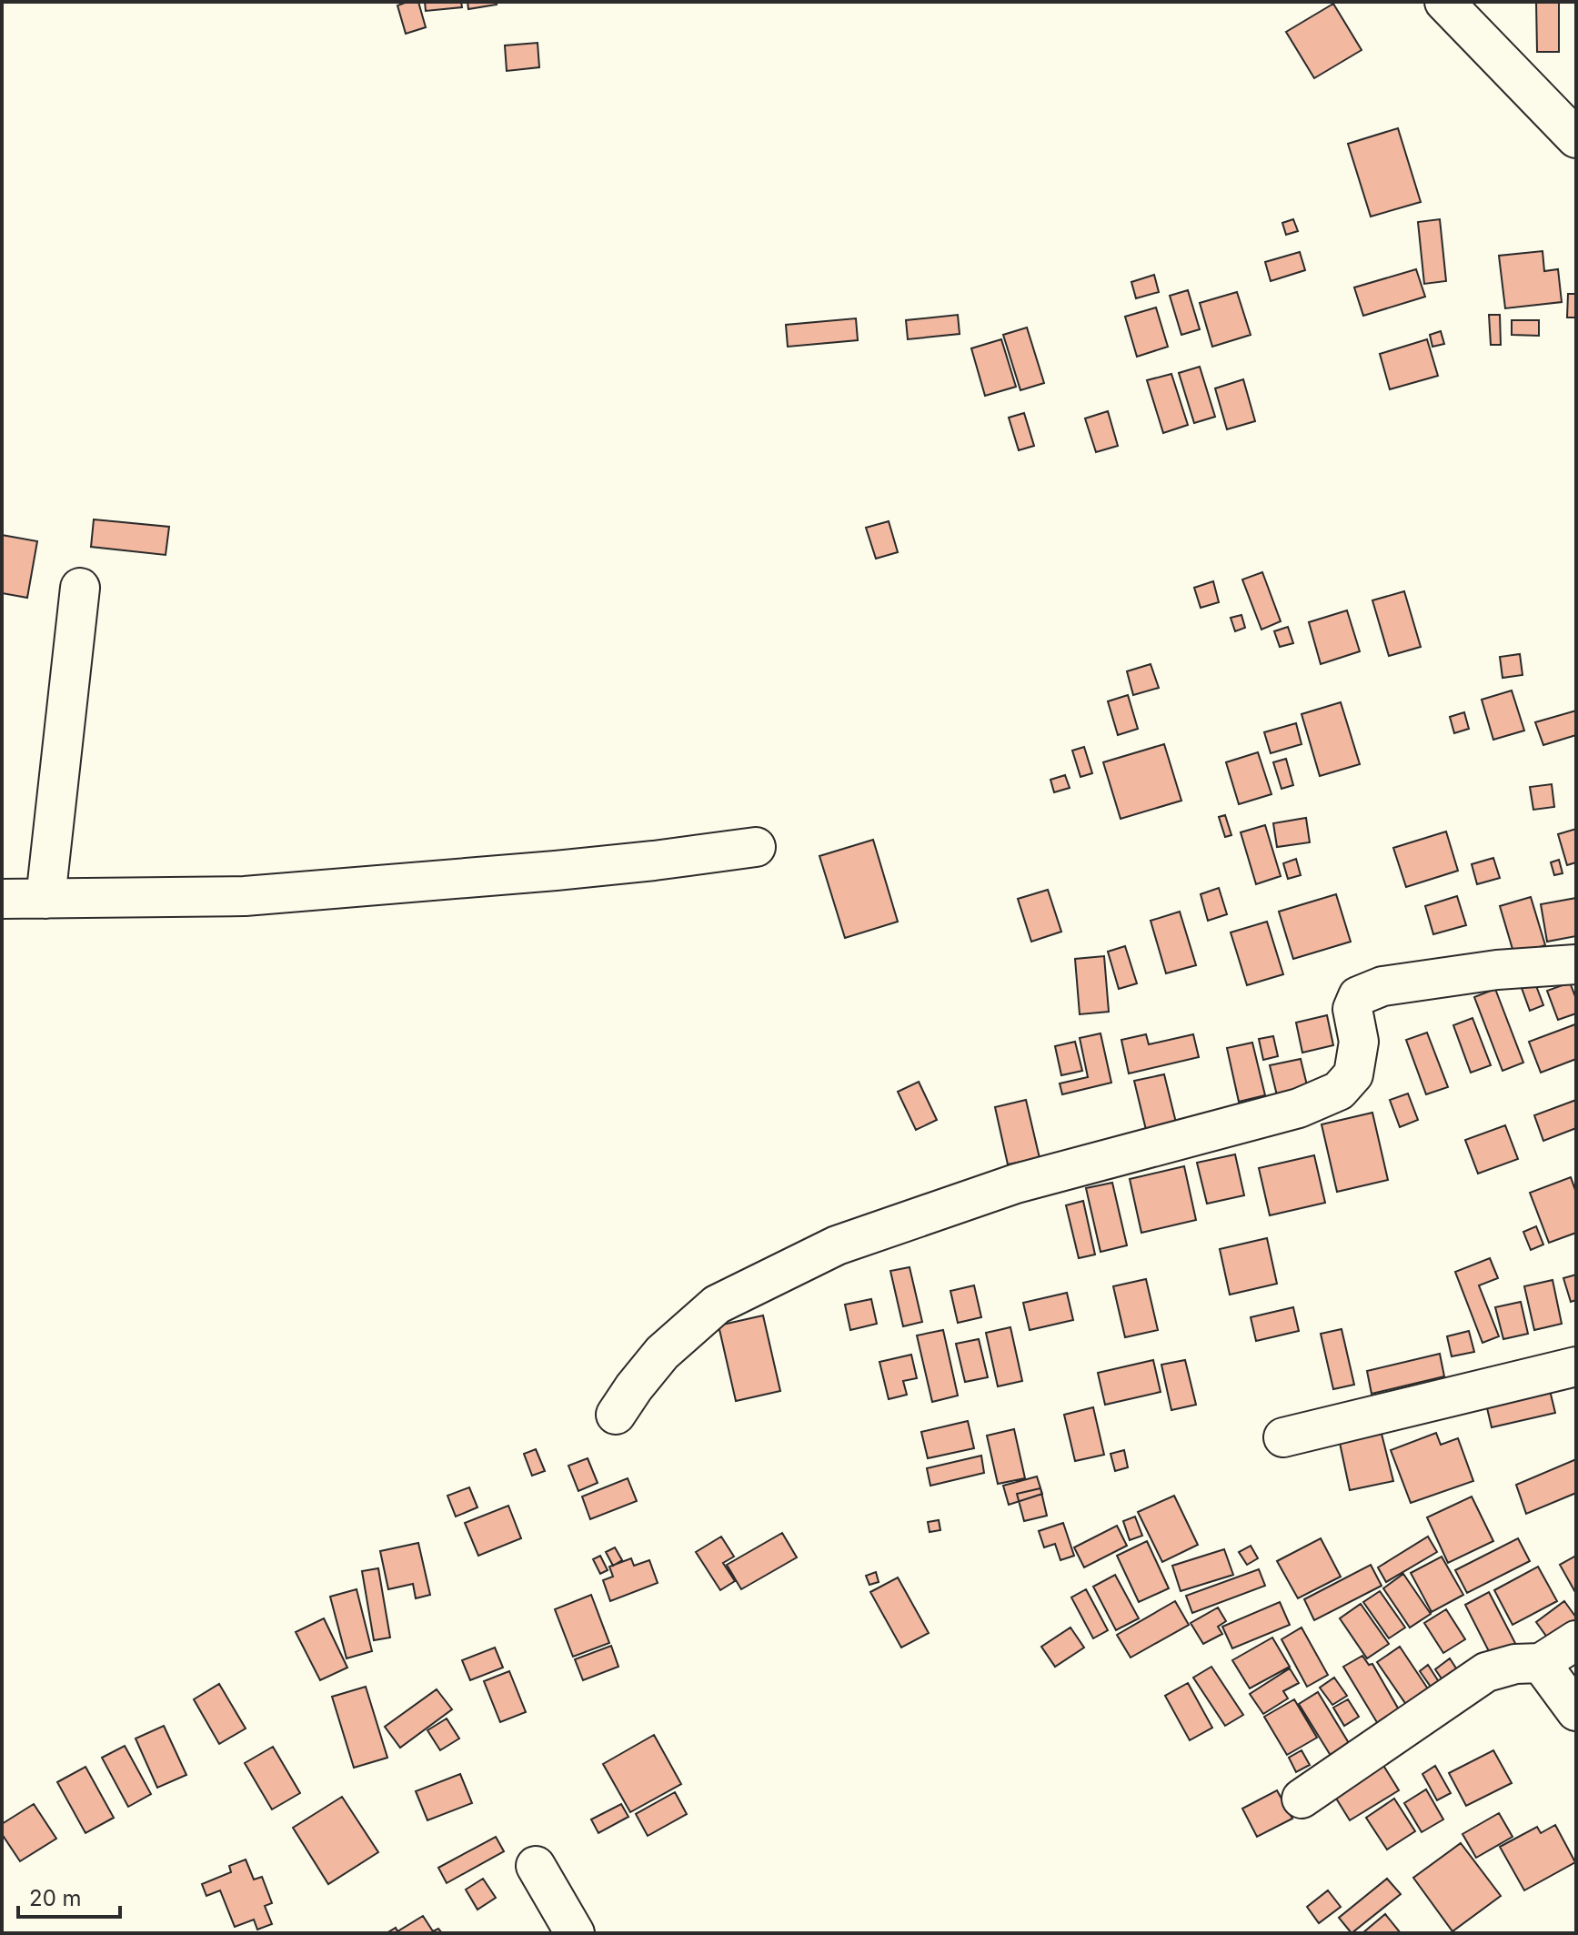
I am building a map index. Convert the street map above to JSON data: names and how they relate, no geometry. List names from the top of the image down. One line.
{"scale_bar":"20 m"}
